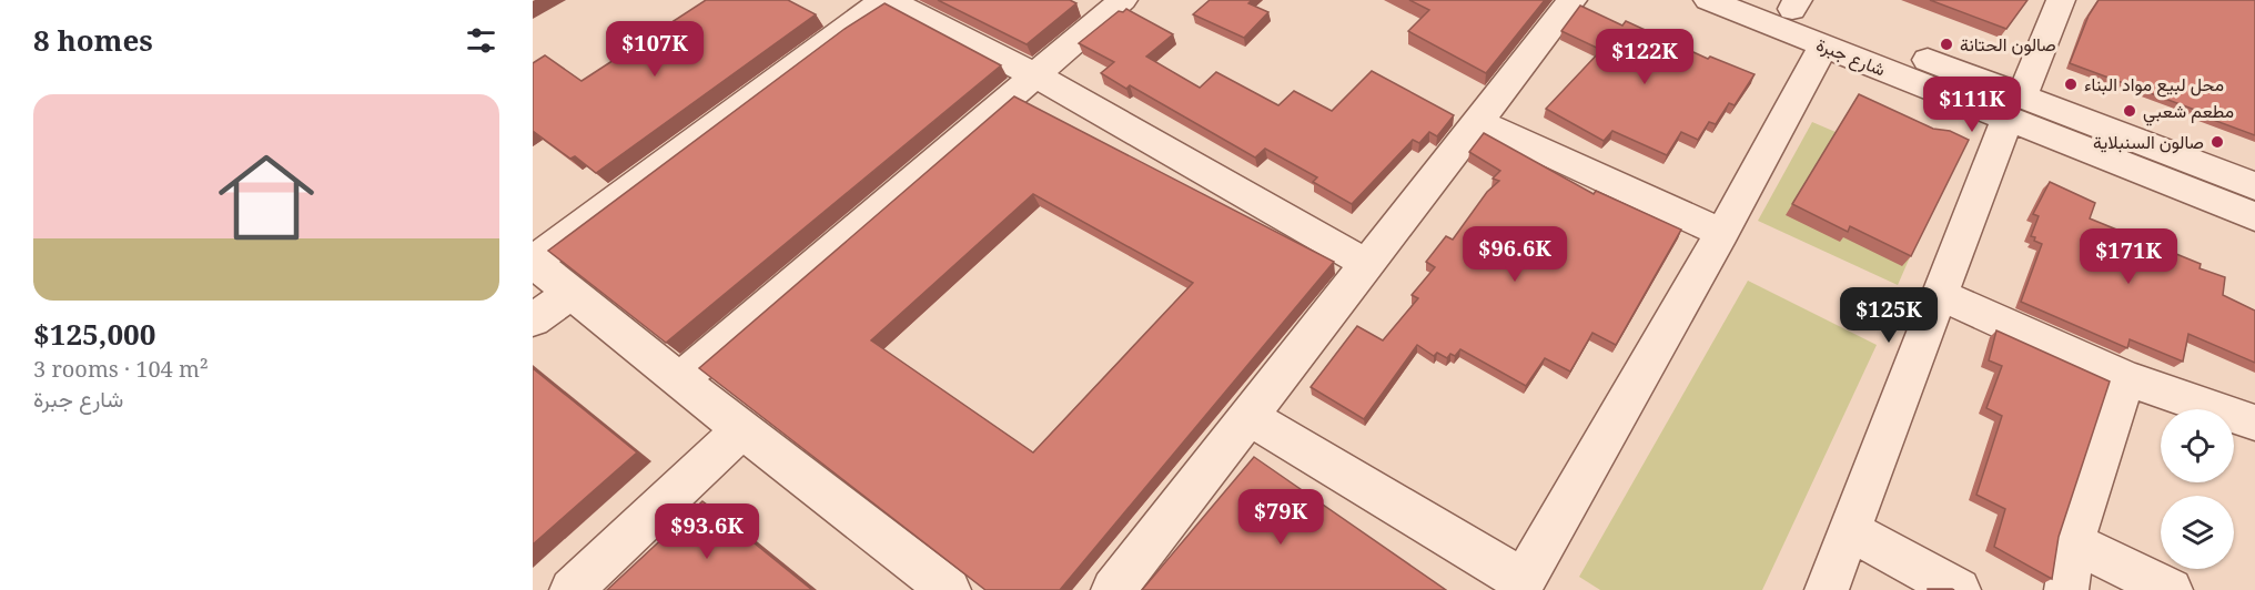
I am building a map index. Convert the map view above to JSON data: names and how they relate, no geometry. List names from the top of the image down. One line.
{"streets":{"street":["شارع جبرة"]},"places":["صالون الحتانة","محل لبيع مواد البناء","مطعم شعبي","صالون السنبلاية"],"page":{"heading":"8 homes","price":["$107K","$122K","$111K","$96.6K","$171K","$125K","$79K","$93.6K"],"list":[{"name":"$125,000","note":"3 rooms · 104 m² · شارع جبرة"}]}}
